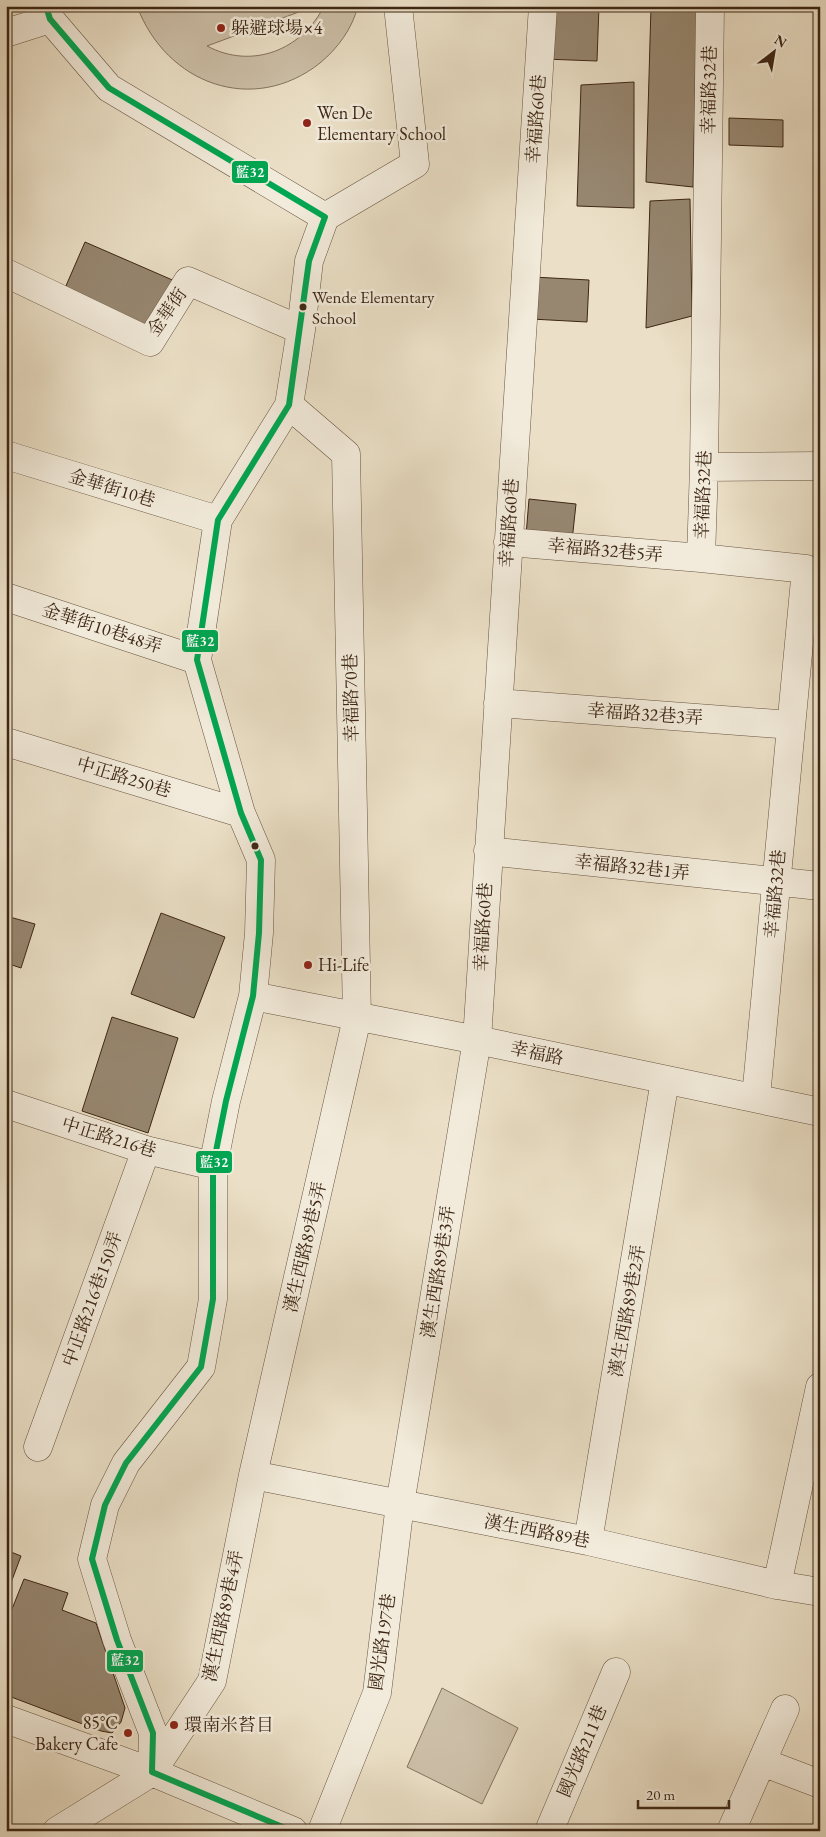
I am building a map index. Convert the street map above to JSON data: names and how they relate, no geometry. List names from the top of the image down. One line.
{"streets":{"street":["幸福路32巷","幸福路60巷","金華街","金華街10巷","幸福路32巷5弄","金華街10巷48弄","幸福路70巷","幸福路32巷3弄","中正路250巷","幸福路32巷1弄","幸福路","中正路216巷","漢生西路89巷5弄","漢生西路89巷3弄","中正路216巷150弄","漢生西路89巷2弄","漢生西路89巷","漢生西路89巷4弄","國光路197巷","國光路211巷"]},"crossings":[["幸福路32巷","幸福路32巷5弄"],["幸福路32巷","幸福路32巷3弄"],["幸福路32巷","幸福路32巷1弄"],["幸福路32巷","幸福路"],["幸福路60巷","幸福路32巷5弄"],["幸福路60巷","幸福路32巷3弄"],["幸福路60巷","幸福路32巷1弄"],["幸福路60巷","幸福路"],["幸福路60巷","漢生西路89巷3弄"],["幸福路70巷","幸福路"],["幸福路70巷","漢生西路89巷5弄"],["幸福路","漢生西路89巷5弄"],["幸福路","漢生西路89巷3弄"],["幸福路","漢生西路89巷2弄"],["中正路216巷","中正路216巷150弄"],["漢生西路89巷5弄","漢生西路89巷"],["漢生西路89巷5弄","漢生西路89巷4弄"],["漢生西路89巷3弄","漢生西路89巷"],["漢生西路89巷3弄","國光路197巷"],["漢生西路89巷2弄","漢生西路89巷"],["漢生西路89巷","漢生西路89巷4弄"],["漢生西路89巷","國光路197巷"]],"places":["躲避球場×4","Wen De Elementary School","Wende Elementary School","Hi-Life","環南米苔目","85°C Bakery Cafe"],"lines":["transit line 藍32"],"scale_bar":"20 m","north":"top right"}
